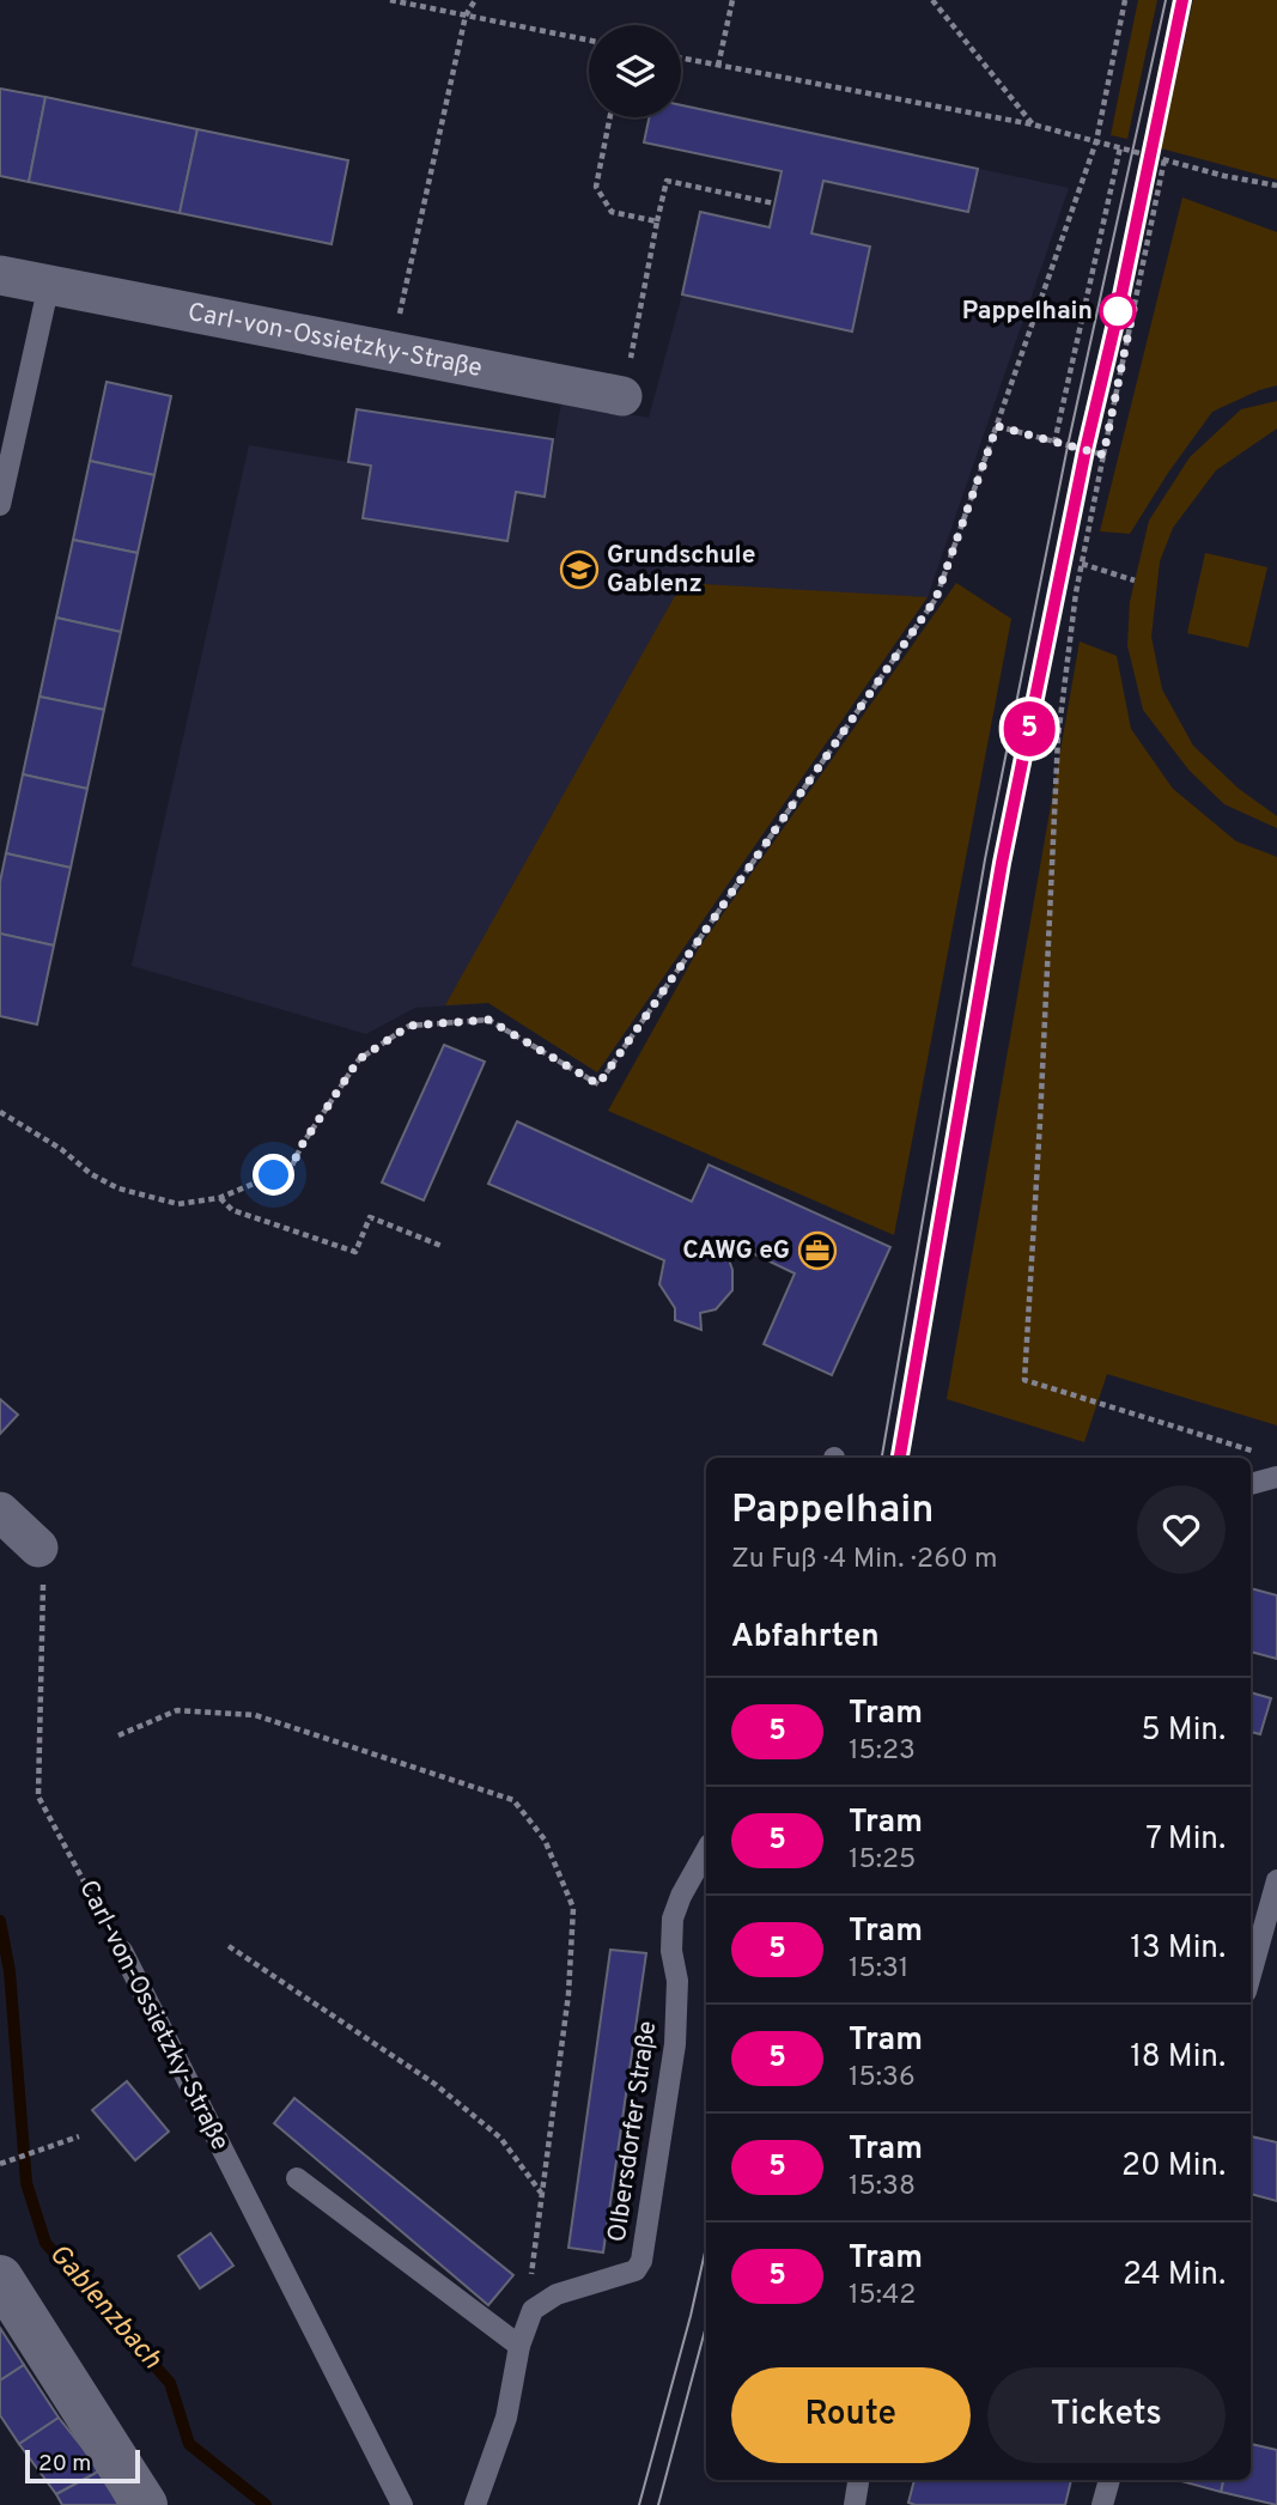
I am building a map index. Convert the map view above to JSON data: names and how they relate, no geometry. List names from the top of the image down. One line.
{"streets":{"street":["Carl-von-Ossietzky-Straße"],"lane":["Olbersdorfer Straße"]},"water":["Gablenzbach"],"places":{"other":["Pappelhain"],"school or university":["Grundschule Gablenz"],"office":["CAWG eG"]},"lines":["tram line 5"],"scale_bar":"20 m","page":{"on_map":"5","heading":[["Pappelhain","Zu Fuß · 4 Min. · 260 m"],"Abfahrten"],"list":[{"mark":"5","name":"Tram","note":"15:23","value":"5 Min."},{"mark":"5","name":"Tram","note":"15:25","value":"7 Min."},{"mark":"5","name":"Tram","note":"15:31","value":"13 Min."},{"mark":"5","name":"Tram","note":"15:36","value":"18 Min."},{"mark":"5","name":"Tram","note":"15:38","value":"20 Min."},{"mark":"5","name":"Tram","note":"15:42","value":"24 Min."}],"buttons":["Route","Tickets"],"scale":"20 m"}}
